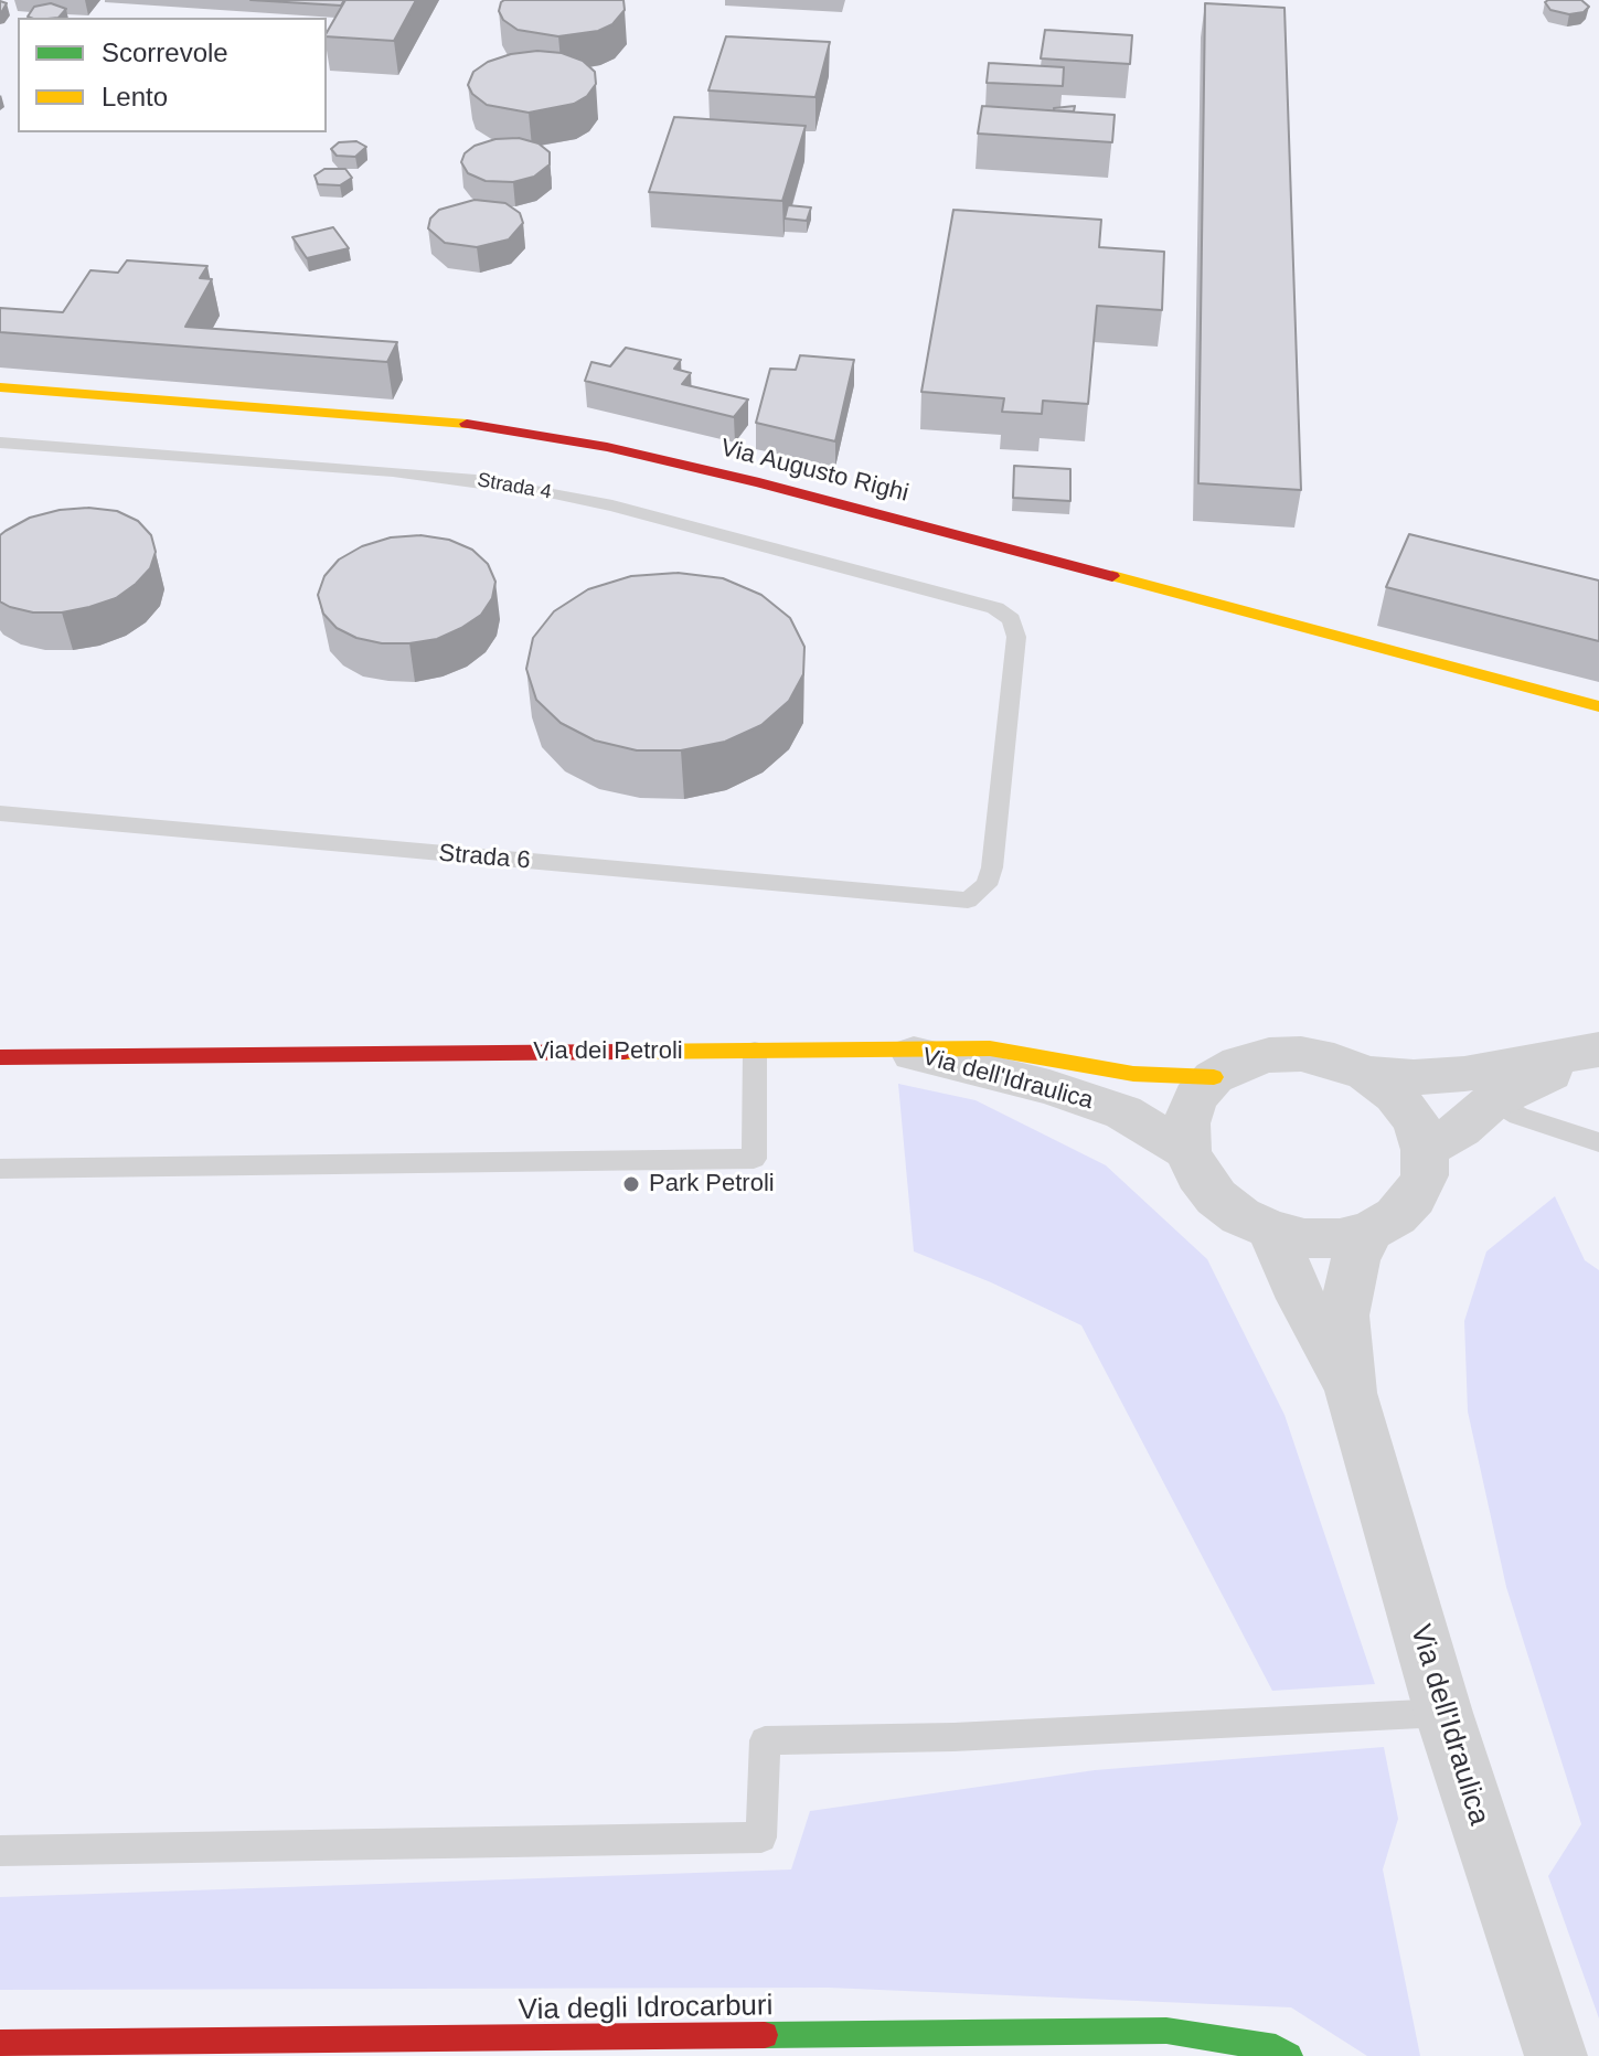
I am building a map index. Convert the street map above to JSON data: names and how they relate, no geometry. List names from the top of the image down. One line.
{"streets":{"street":["Via Augusto Righi","Via dei Petroli","Via dell'Idraulica","Via degli Idrocarburi"],"lane":["Strada 4","Strada 6"]},"crossings":[["Strada 4","Strada 6"],["Via dei Petroli","Via dell'Idraulica"]],"places":["Park Petroli"],"legend":["Scorrevole","Lento"]}
